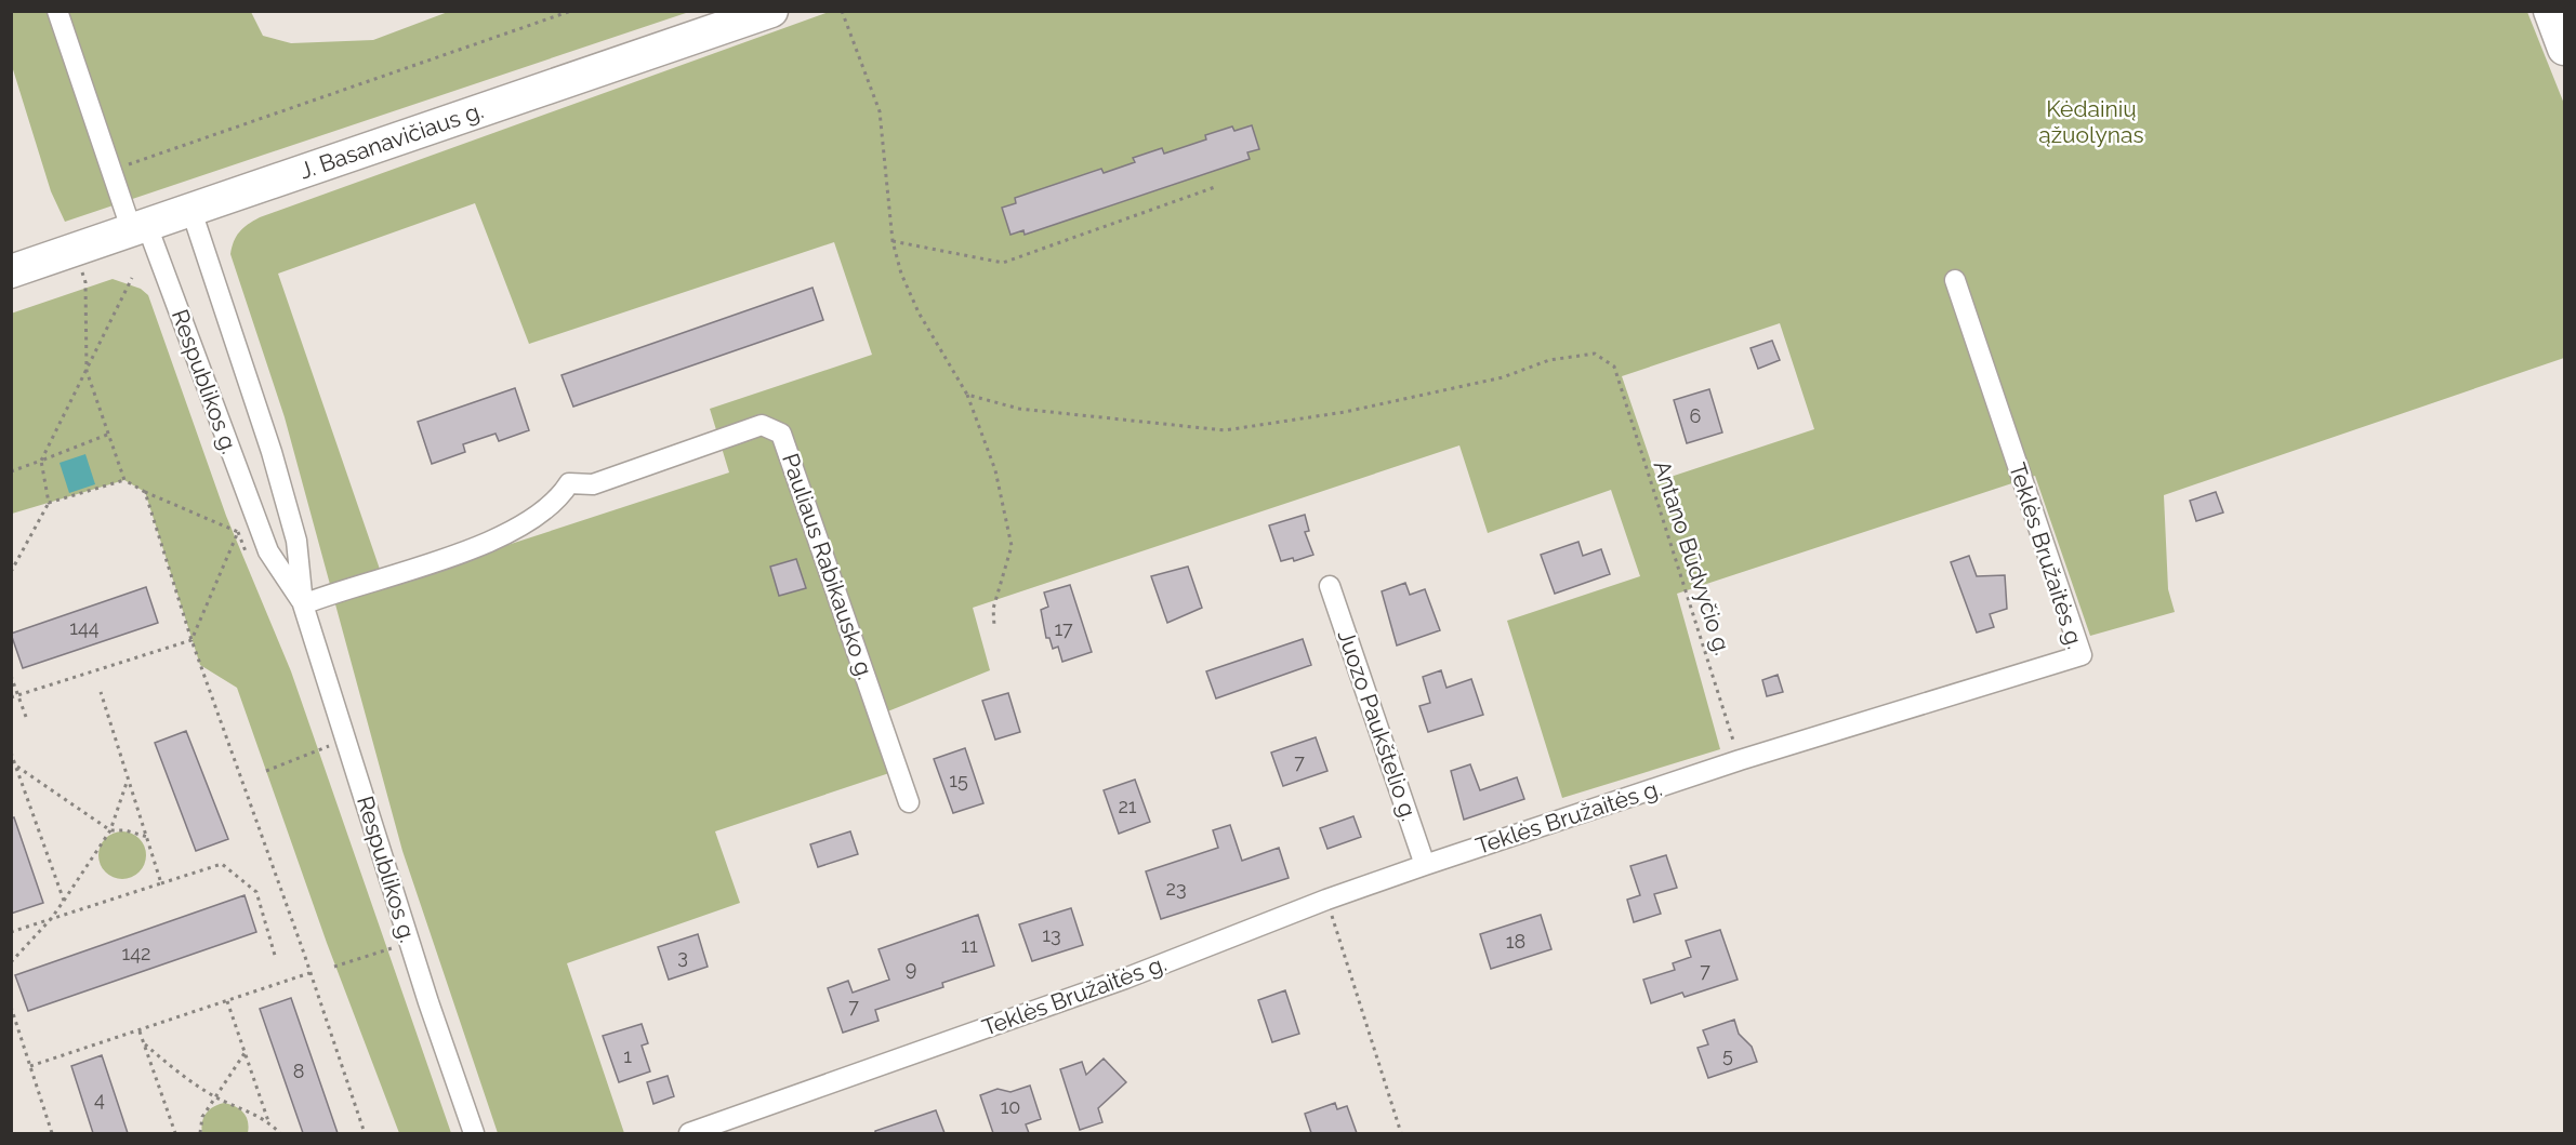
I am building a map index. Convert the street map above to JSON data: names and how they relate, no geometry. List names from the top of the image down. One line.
{"streets":{"main road":["J. Basanavičiaus g."],"street":["Respublikos g.","Teklės Bružaitės g.","Pauliaus Rabikausko g.","Juozo Paukštelio g."],"path":["Antano Būdvyčio g."]},"crossings":[["J. Basanavičiaus g.","Respublikos g."],["Respublikos g.","Pauliaus Rabikausko g."],["Teklės Bružaitės g.","Antano Būdvyčio g."],["Teklės Bružaitės g.","Juozo Paukštelio g."]],"parks":["Kėdainių ąžuolynas"],"house_numbers":["6","144","17","7","15","21","23","13","18","11","142","3","9","7","7","5","1","8","4","10"]}
